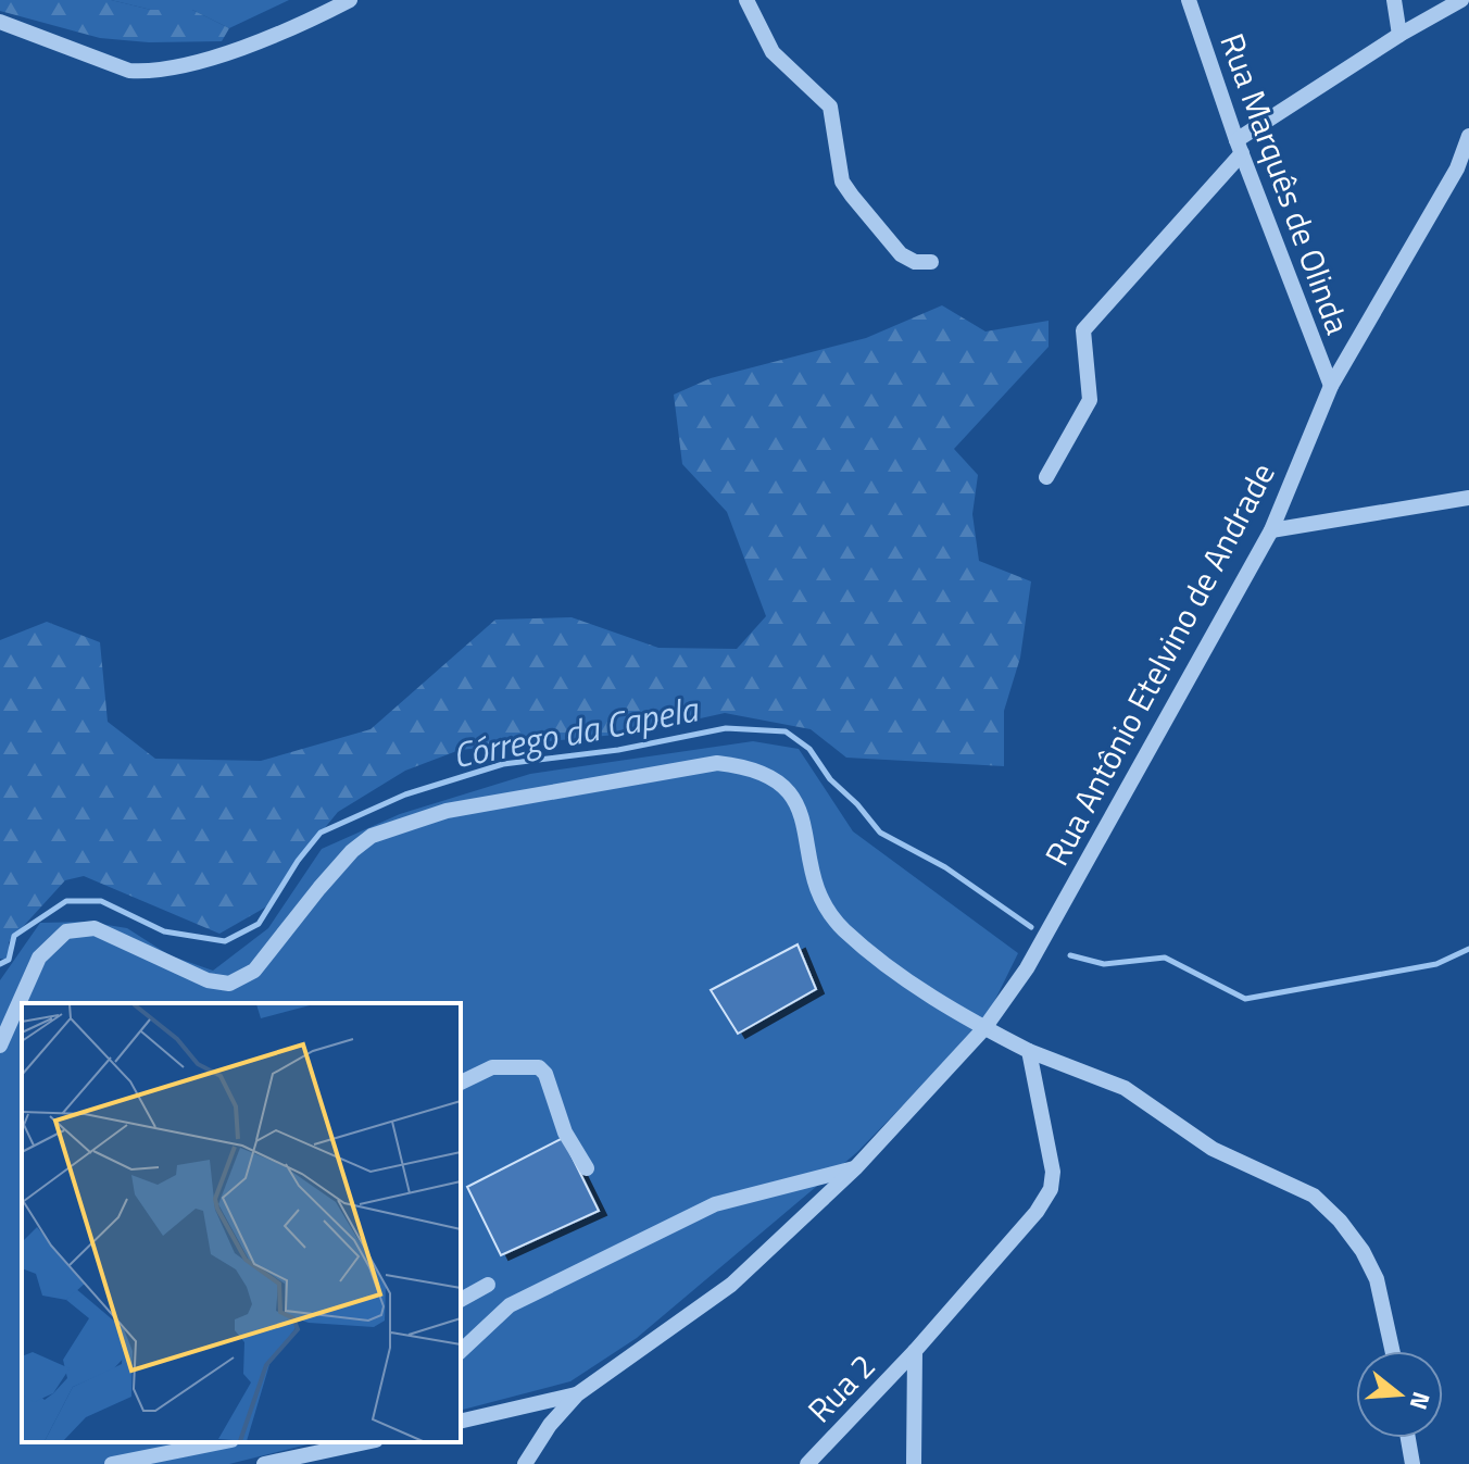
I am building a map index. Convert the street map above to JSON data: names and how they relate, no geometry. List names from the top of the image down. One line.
{"streets":{"street":["Rua Marquês de Olinda","Rua Antônio Etelvino de Andrade","Rua 2"]},"crossings":[["Rua Marquês de Olinda","Rua Antônio Etelvino de Andrade"]],"water":["Córrego da Capela"],"north":"right"}
